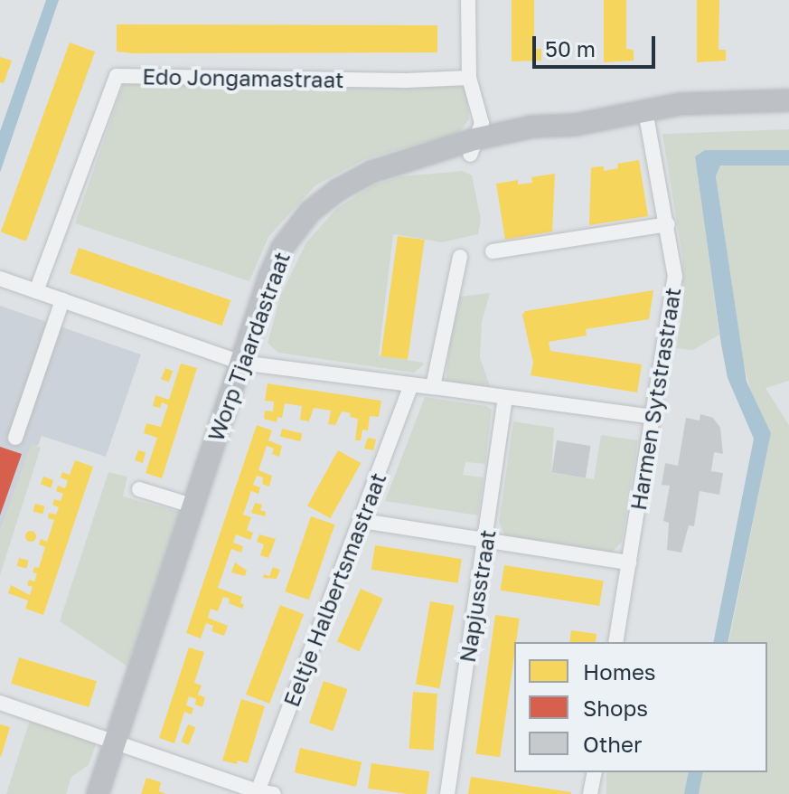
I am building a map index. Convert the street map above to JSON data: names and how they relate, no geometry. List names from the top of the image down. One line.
{"streets":{"main road":["Worp Tjaardastraat"],"street":["Edo Jongamastraat","Harmen Sytstrastraat","Eeltje Halbertsmastraat","Napjusstraat"]},"crossings":[["Worp Tjaardastraat","Harmen Sytstrastraat"]],"legend":["Homes","Shops","Other"],"scale_bar":"50 m"}
